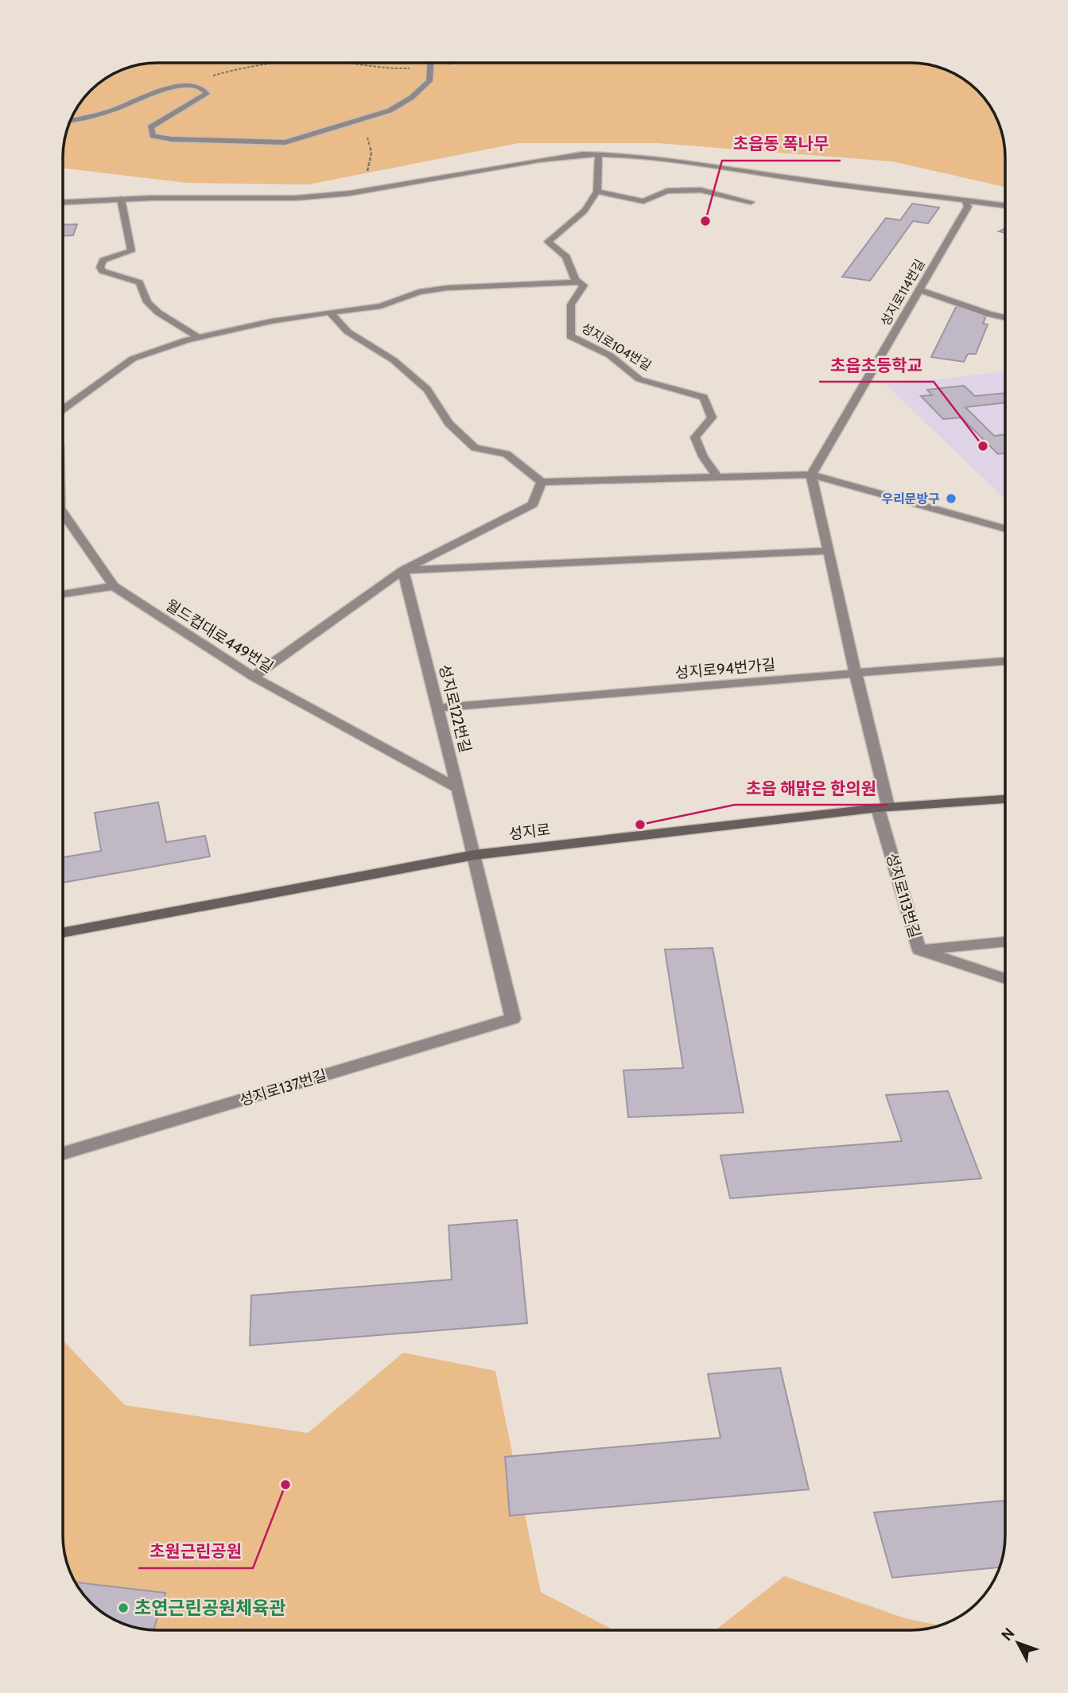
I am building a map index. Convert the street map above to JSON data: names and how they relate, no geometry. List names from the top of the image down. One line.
{"streets":{"main road":["성지로"],"street":["성지로114번길","성지로104번길","월드컵대로449번길","성지로94번가길","성지로122번길","성지로113번길","성지로137번길"]},"crossings":[["월드컵대로449번길","성지로122번길"],["성지로94번가길","성지로122번길"],["성지로122번길","성지로"],["성지로122번길","성지로137번길"],["성지로","성지로113번길"]],"places":["초읍동 폭나무","초읍초등학교","우리문방구","초읍 해맑은 한의원","초원근린공원","초연근린공원체육관"],"north":"top left"}
